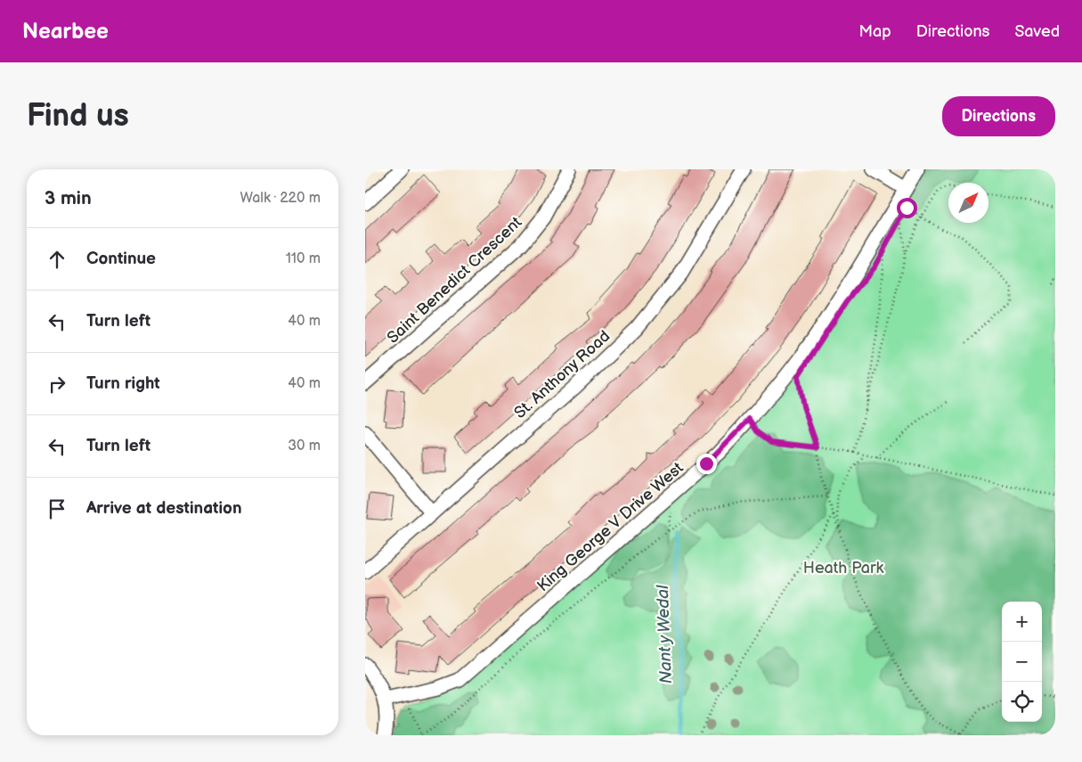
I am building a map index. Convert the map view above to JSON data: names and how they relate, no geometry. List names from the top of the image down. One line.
{"streets":{"street":["Saint Benedict Crescent","St. Anthony Road","King George V Drive West"]},"water":["Nant y Wedal"],"parks":["Heath Park"],"north":"top right","page":{"header":"Nearbee","nav":["Map","Directions","Saved"],"buttons":"Directions","title":"Find us","heading":["3 min","Walk · 220 m"],"list":[["Continue","110 m"],["Turn left","40 m"],["Turn right","40 m"],["Turn left","30 m"],"Arrive at destination"],"map_buttons":["+","−"]}}
